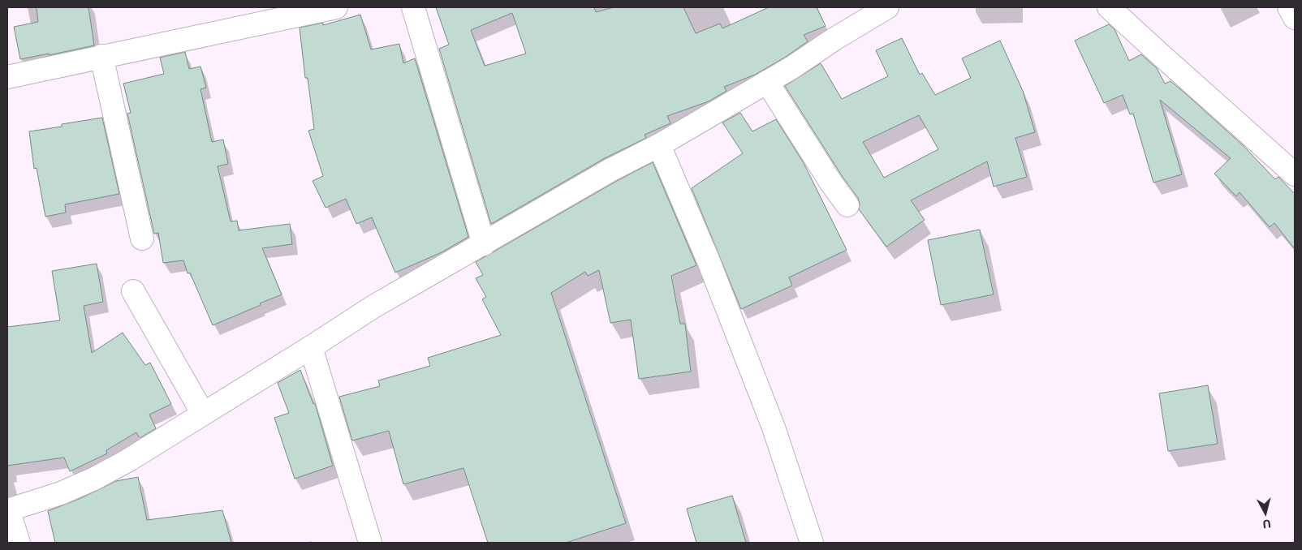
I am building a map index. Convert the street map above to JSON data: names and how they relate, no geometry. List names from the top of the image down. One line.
{"north":"bottom"}
